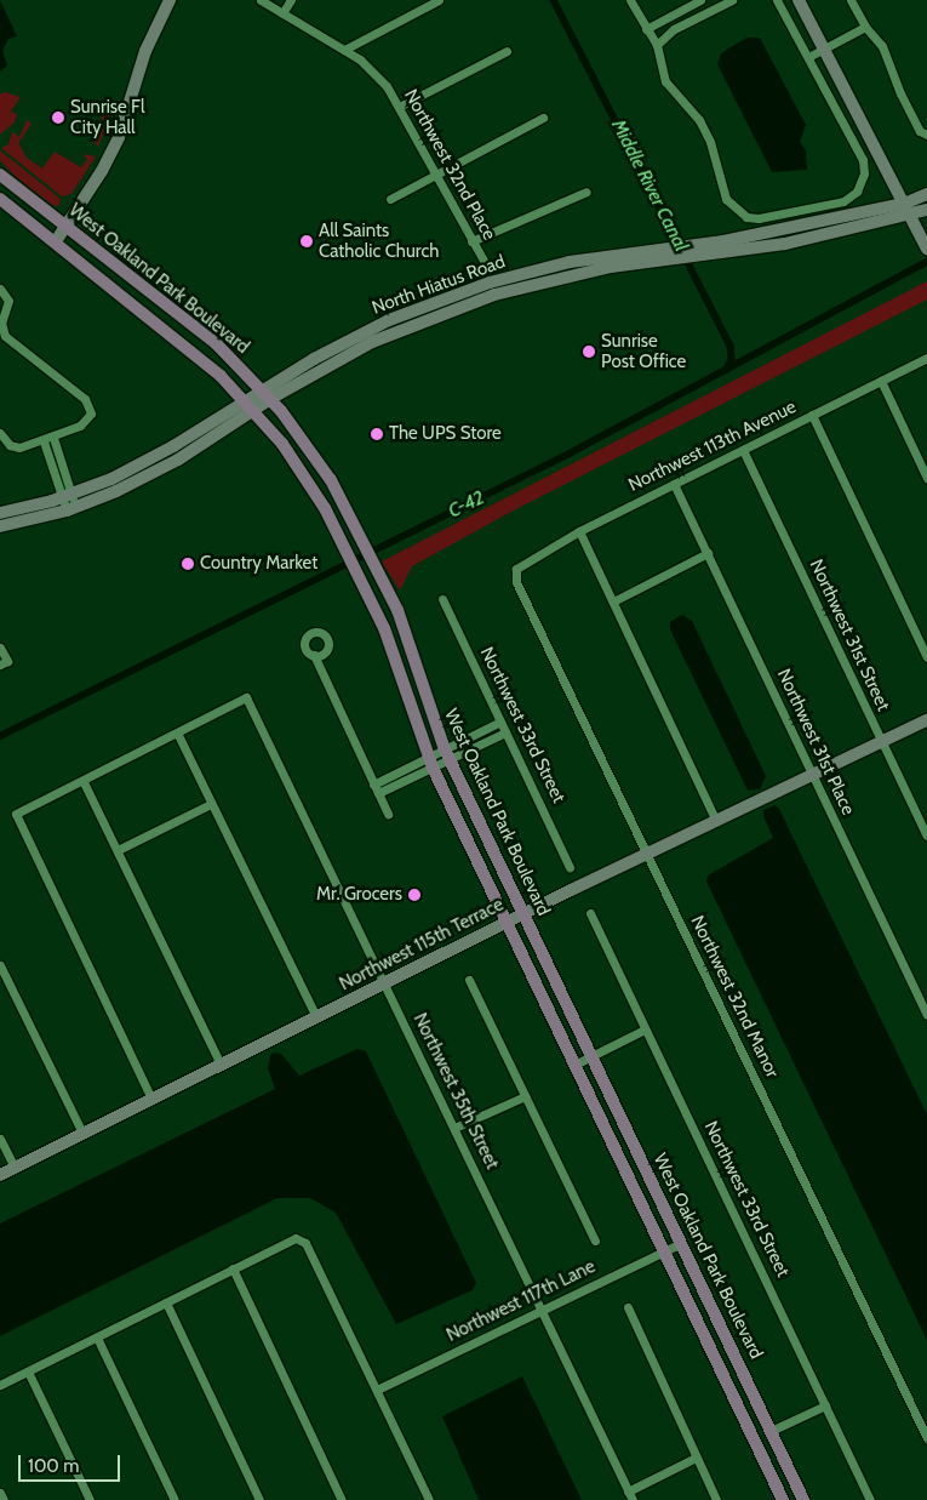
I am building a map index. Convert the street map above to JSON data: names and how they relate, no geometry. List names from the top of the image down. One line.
{"streets":{"main road":["West Oakland Park Boulevard"],"street":["Northwest 32nd Place","North Hiatus Road","Northwest 113th Avenue","Northwest 31st Street","Northwest 33rd Street","Northwest 31st Place","Northwest 115th Terrace","Northwest 32nd Manor","Northwest 35th Street","Northwest 117th Lane"]},"crossings":[["West Oakland Park Boulevard","North Hiatus Road"],["West Oakland Park Boulevard","Northwest 115th Terrace"],["West Oakland Park Boulevard","Northwest 117th Lane"],["Northwest 113th Avenue","Northwest 31st Street"],["Northwest 113th Avenue","Northwest 31st Place"],["Northwest 113th Avenue","Northwest 32nd Manor"],["Northwest 31st Street","Northwest 115th Terrace"],["Northwest 31st Place","Northwest 115th Terrace"],["Northwest 115th Terrace","Northwest 32nd Manor"],["Northwest 115th Terrace","Northwest 35th Street"],["Northwest 35th Street","Northwest 117th Lane"]],"water":["Middle River Canal","C-42"],"places":["Sunrise Fl City Hall","All Saints Catholic Church","Sunrise Post Office","The UPS Store","Country Market","Mr. Grocers"],"scale_bar":"100 m"}
